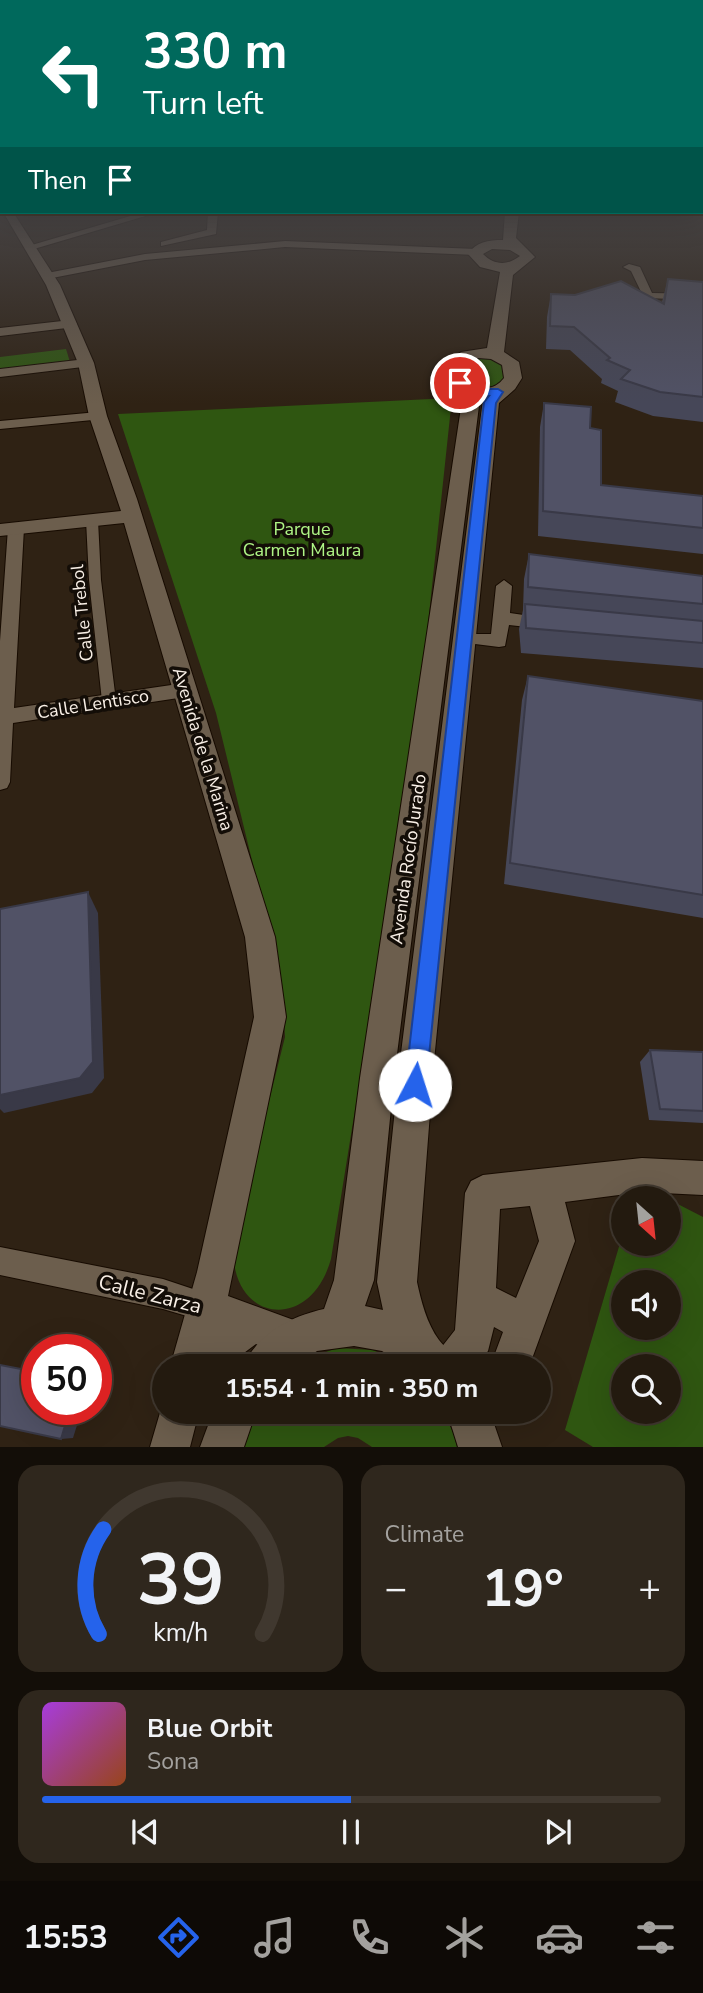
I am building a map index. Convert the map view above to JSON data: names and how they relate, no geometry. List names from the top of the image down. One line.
{"streets":{"main road":["Avenida Rocío Jurado"],"street":["Calle Trebol","Calle Lentisco","Avenida de la Marina","Calle Zarza"]},"crossings":[["Calle Trebol","Calle Lentisco"],["Calle Lentisco","Avenida de la Marina"],["Avenida de la Marina","Calle Zarza"]],"parks":["Parque Carmen Maura"],"north":"bottom right","page":{"turn":["330 m","Turn left"],"then":"Then","limit":"50","trip":"15:54 · 1 min · 350 m","tile":"Climate","heat":["−","19°","+"],"song":["Blue Orbit","Sona"],"tabs":"15:53","gauge":["39","km/h"]}}
